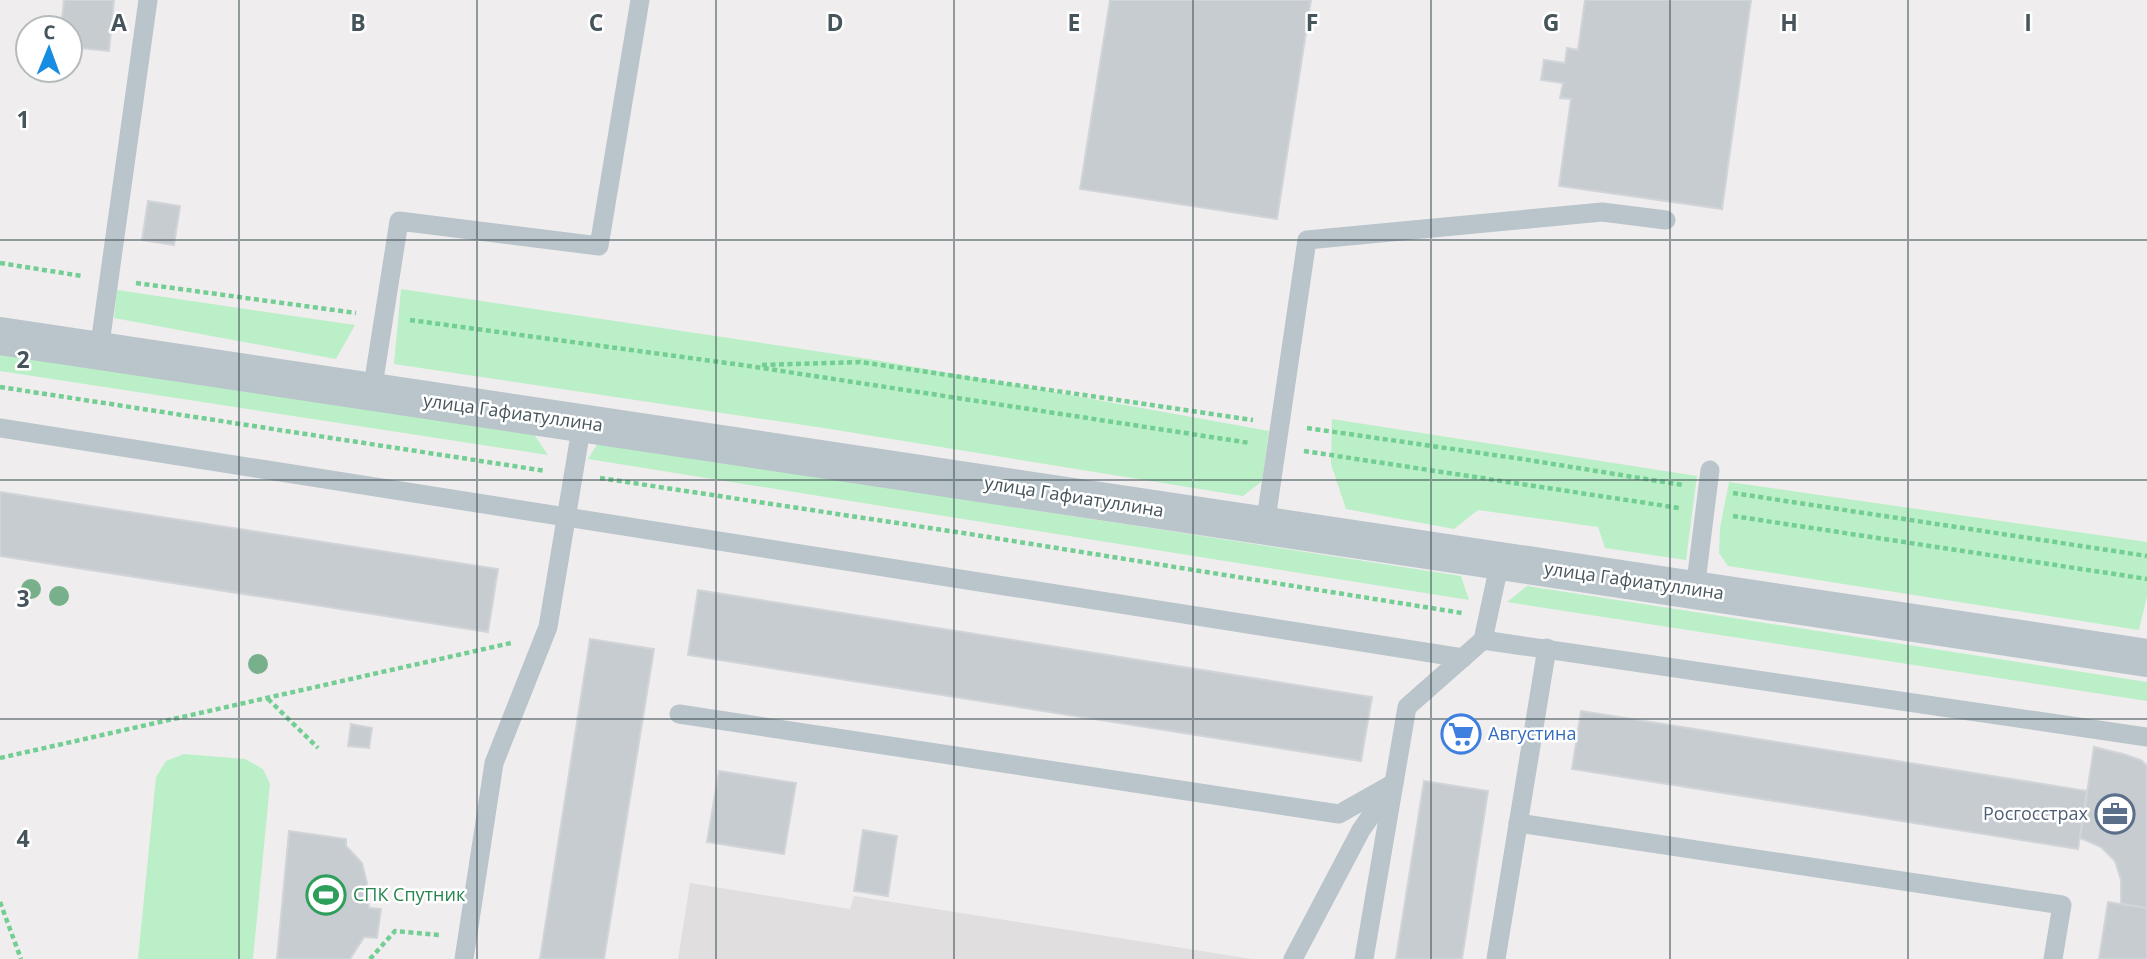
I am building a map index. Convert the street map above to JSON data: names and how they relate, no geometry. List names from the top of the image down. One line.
{"streets":{"street":["улица Гафиатуллина"]},"places":{"supermarket":["Августина"],"office":["Росгосстрах"],"sports":["СПК Спутник"]},"north":"top","grid":{"columns":["A","B","C","D","E","F","G","H","I"],"rows":["1","2","3","4"]}}
